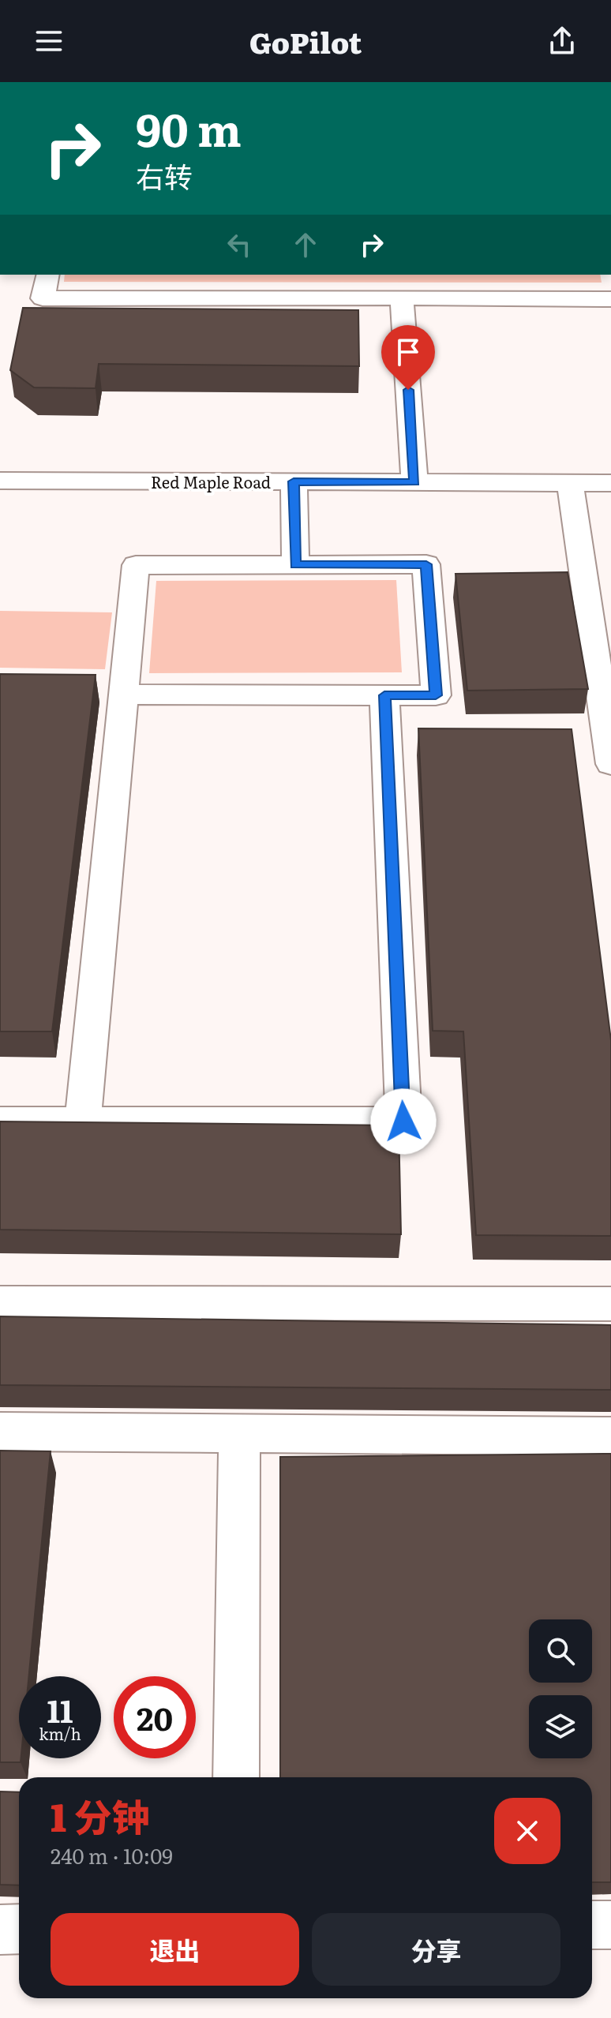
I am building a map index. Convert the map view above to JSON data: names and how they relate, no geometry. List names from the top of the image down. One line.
{"streets":{"street":["Red Maple Road"]},"page":{"header":"GoPilot","turn":["90 m","右转"],"speed":"11 km/h","limit":"20","heading":["1 分钟","240 m · 10:09"],"buttons":["退出","分享"]}}
